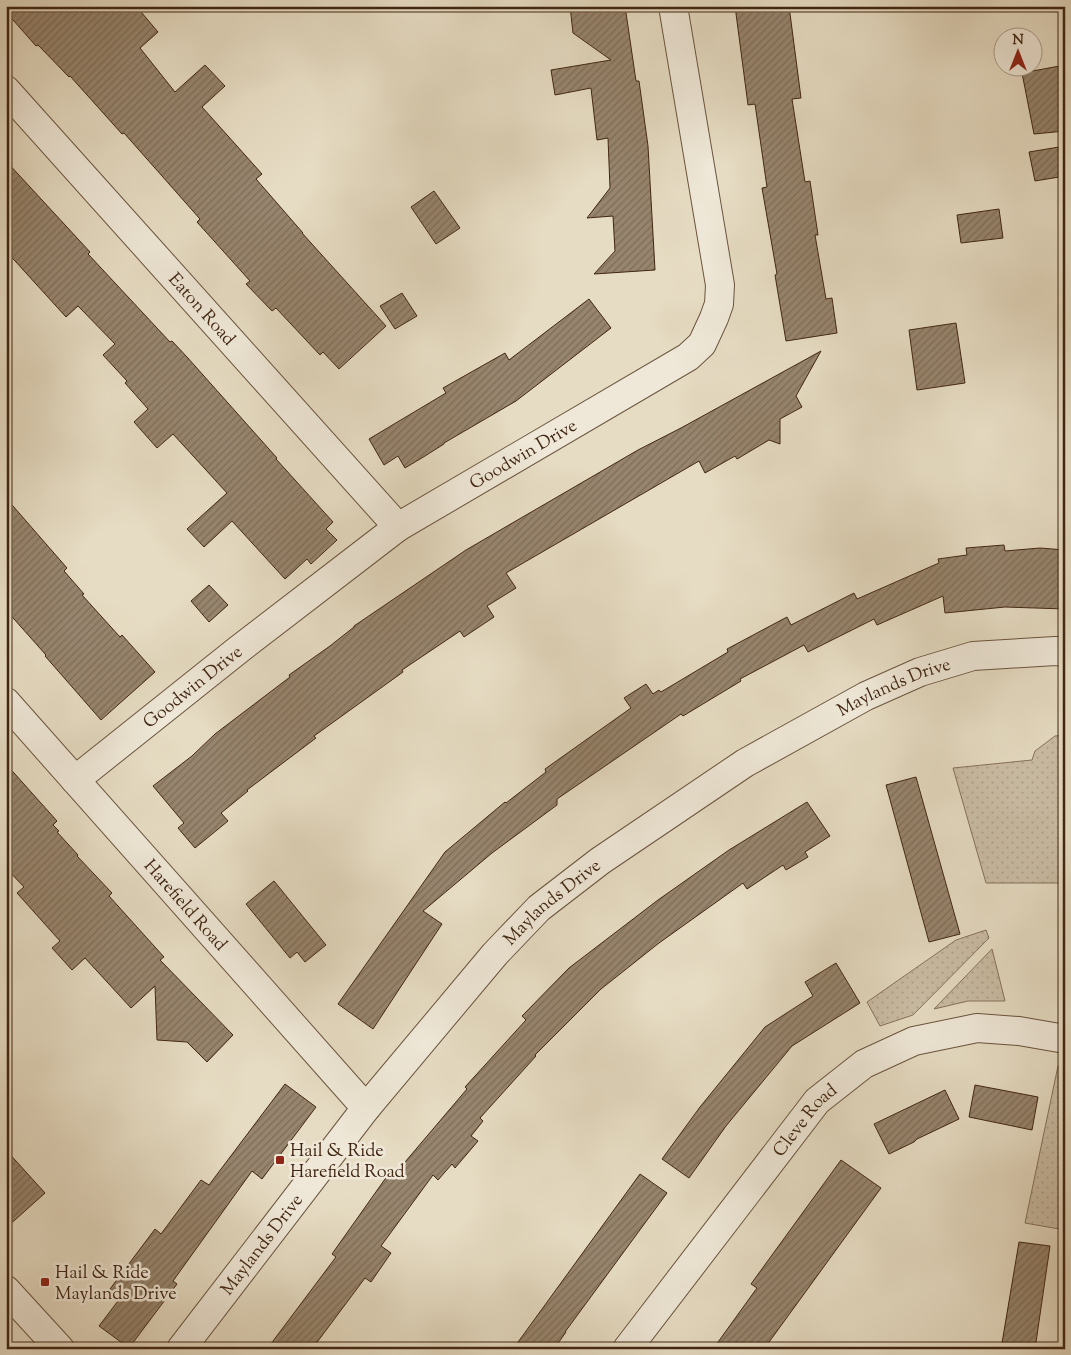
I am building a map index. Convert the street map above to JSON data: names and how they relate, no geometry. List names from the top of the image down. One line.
{"streets":{"street":["Eaton Road","Goodwin Drive","Maylands Drive","Harefield Road","Cleve Road"]},"crossings":[["Eaton Road","Goodwin Drive"],["Goodwin Drive","Harefield Road"],["Maylands Drive","Harefield Road"]],"places":{"transit":["Hail & Ride Harefield Road","Hail & Ride Maylands Drive"]},"north":"top"}
